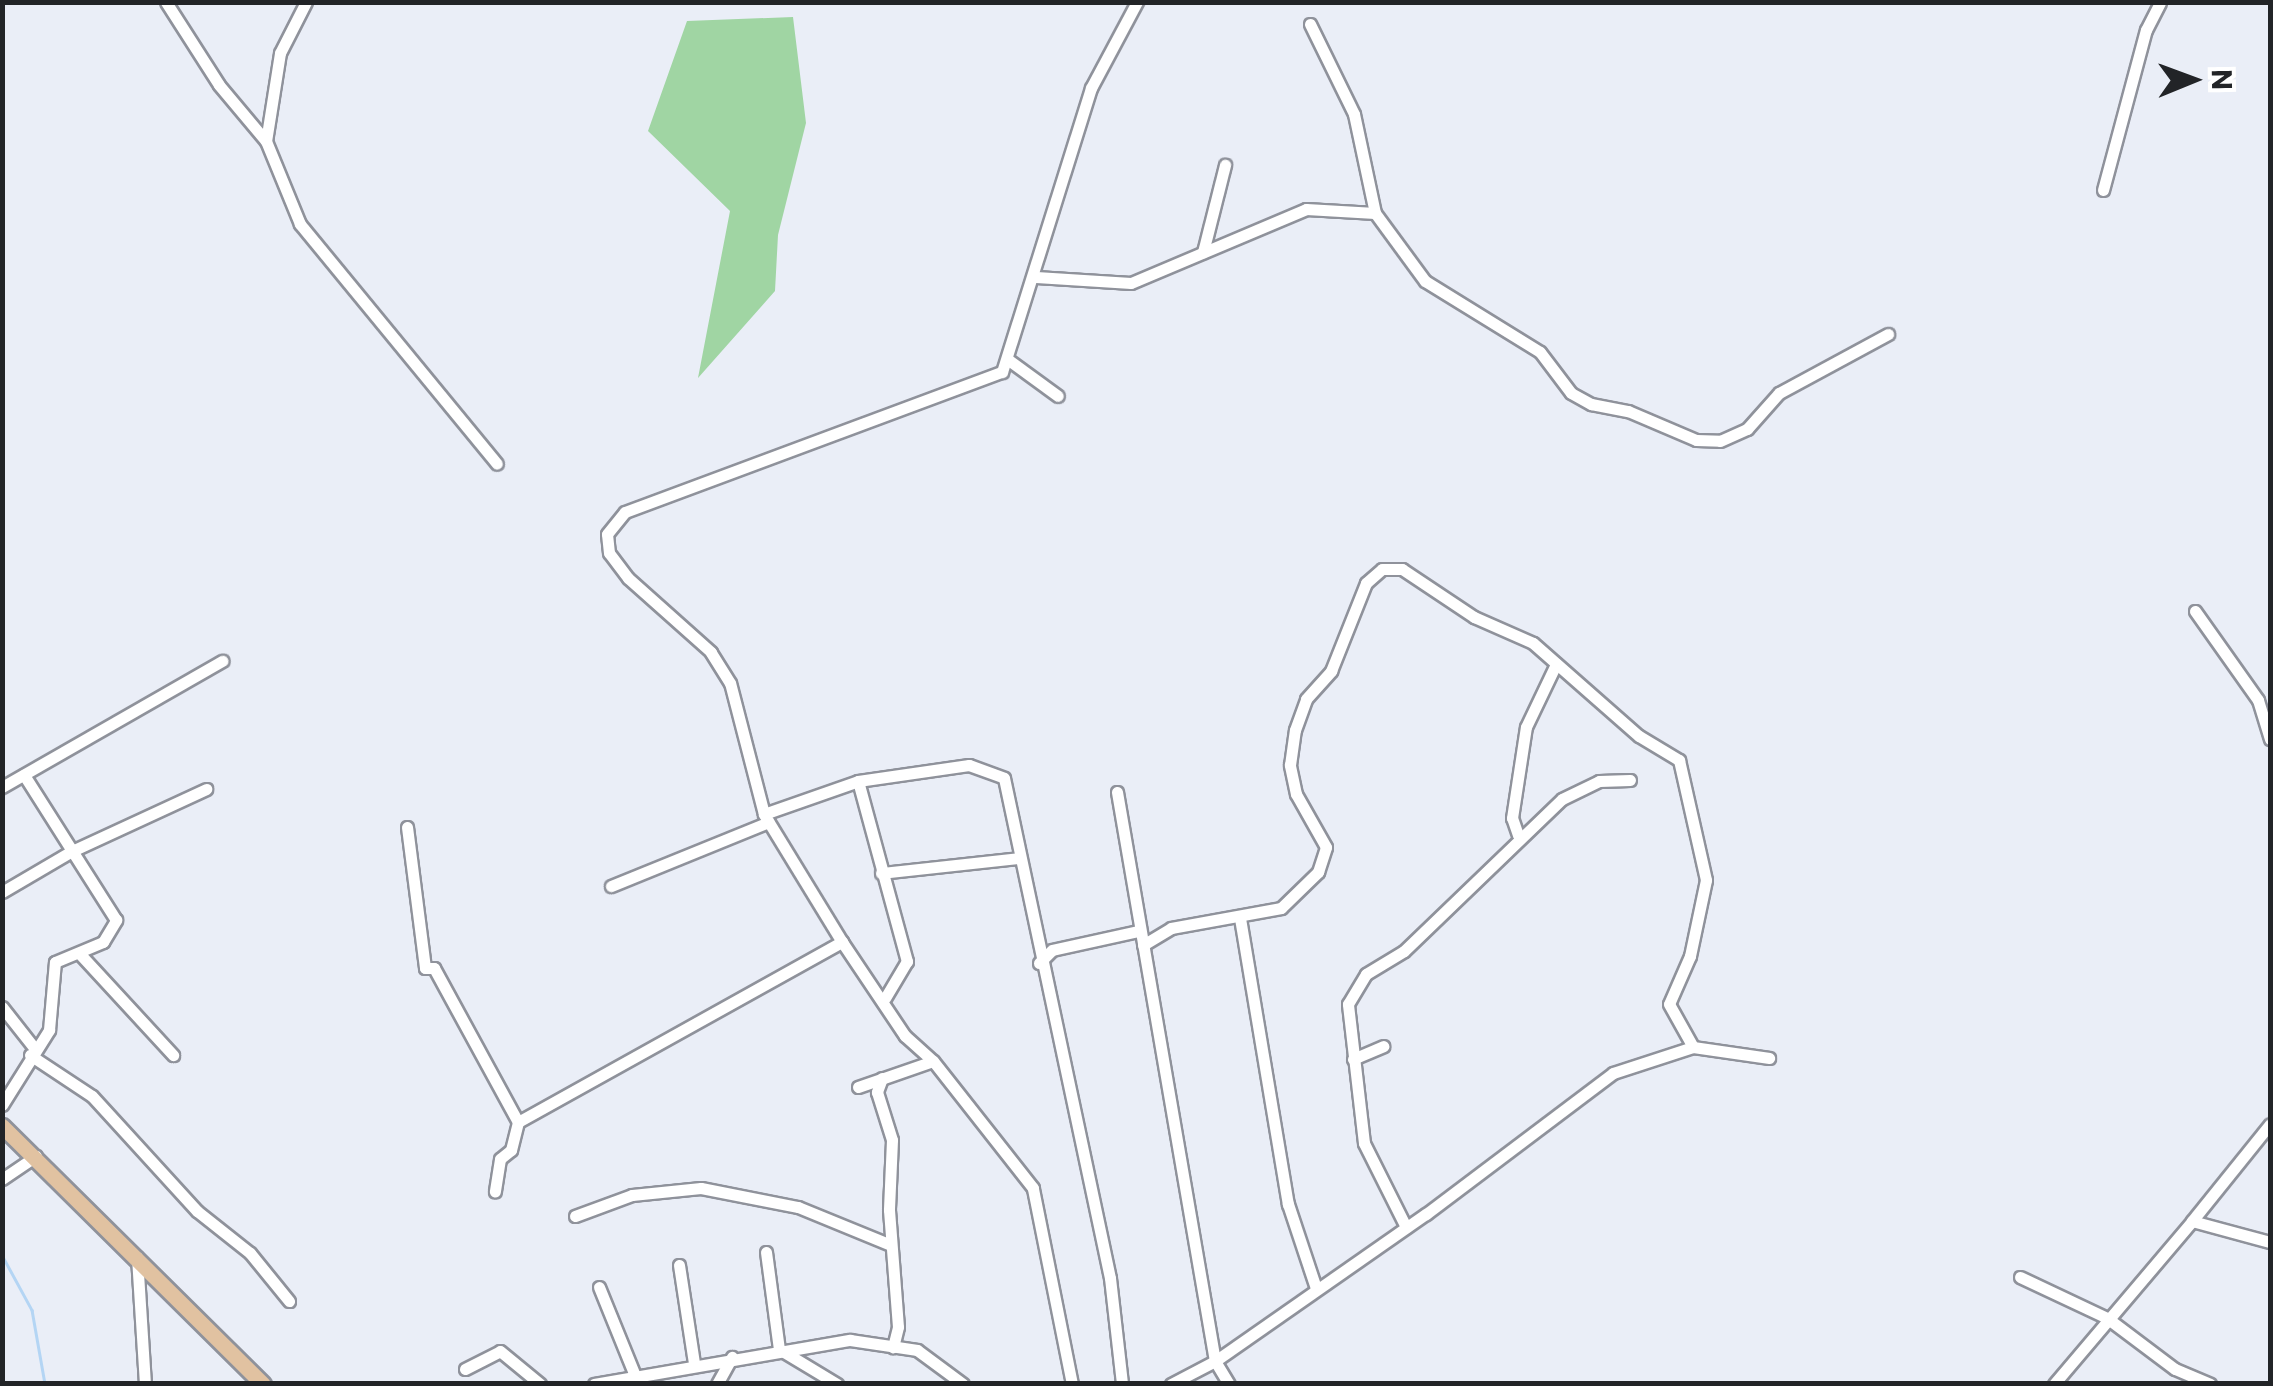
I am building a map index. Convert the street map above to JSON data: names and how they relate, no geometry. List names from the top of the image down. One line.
{"north":"right"}
